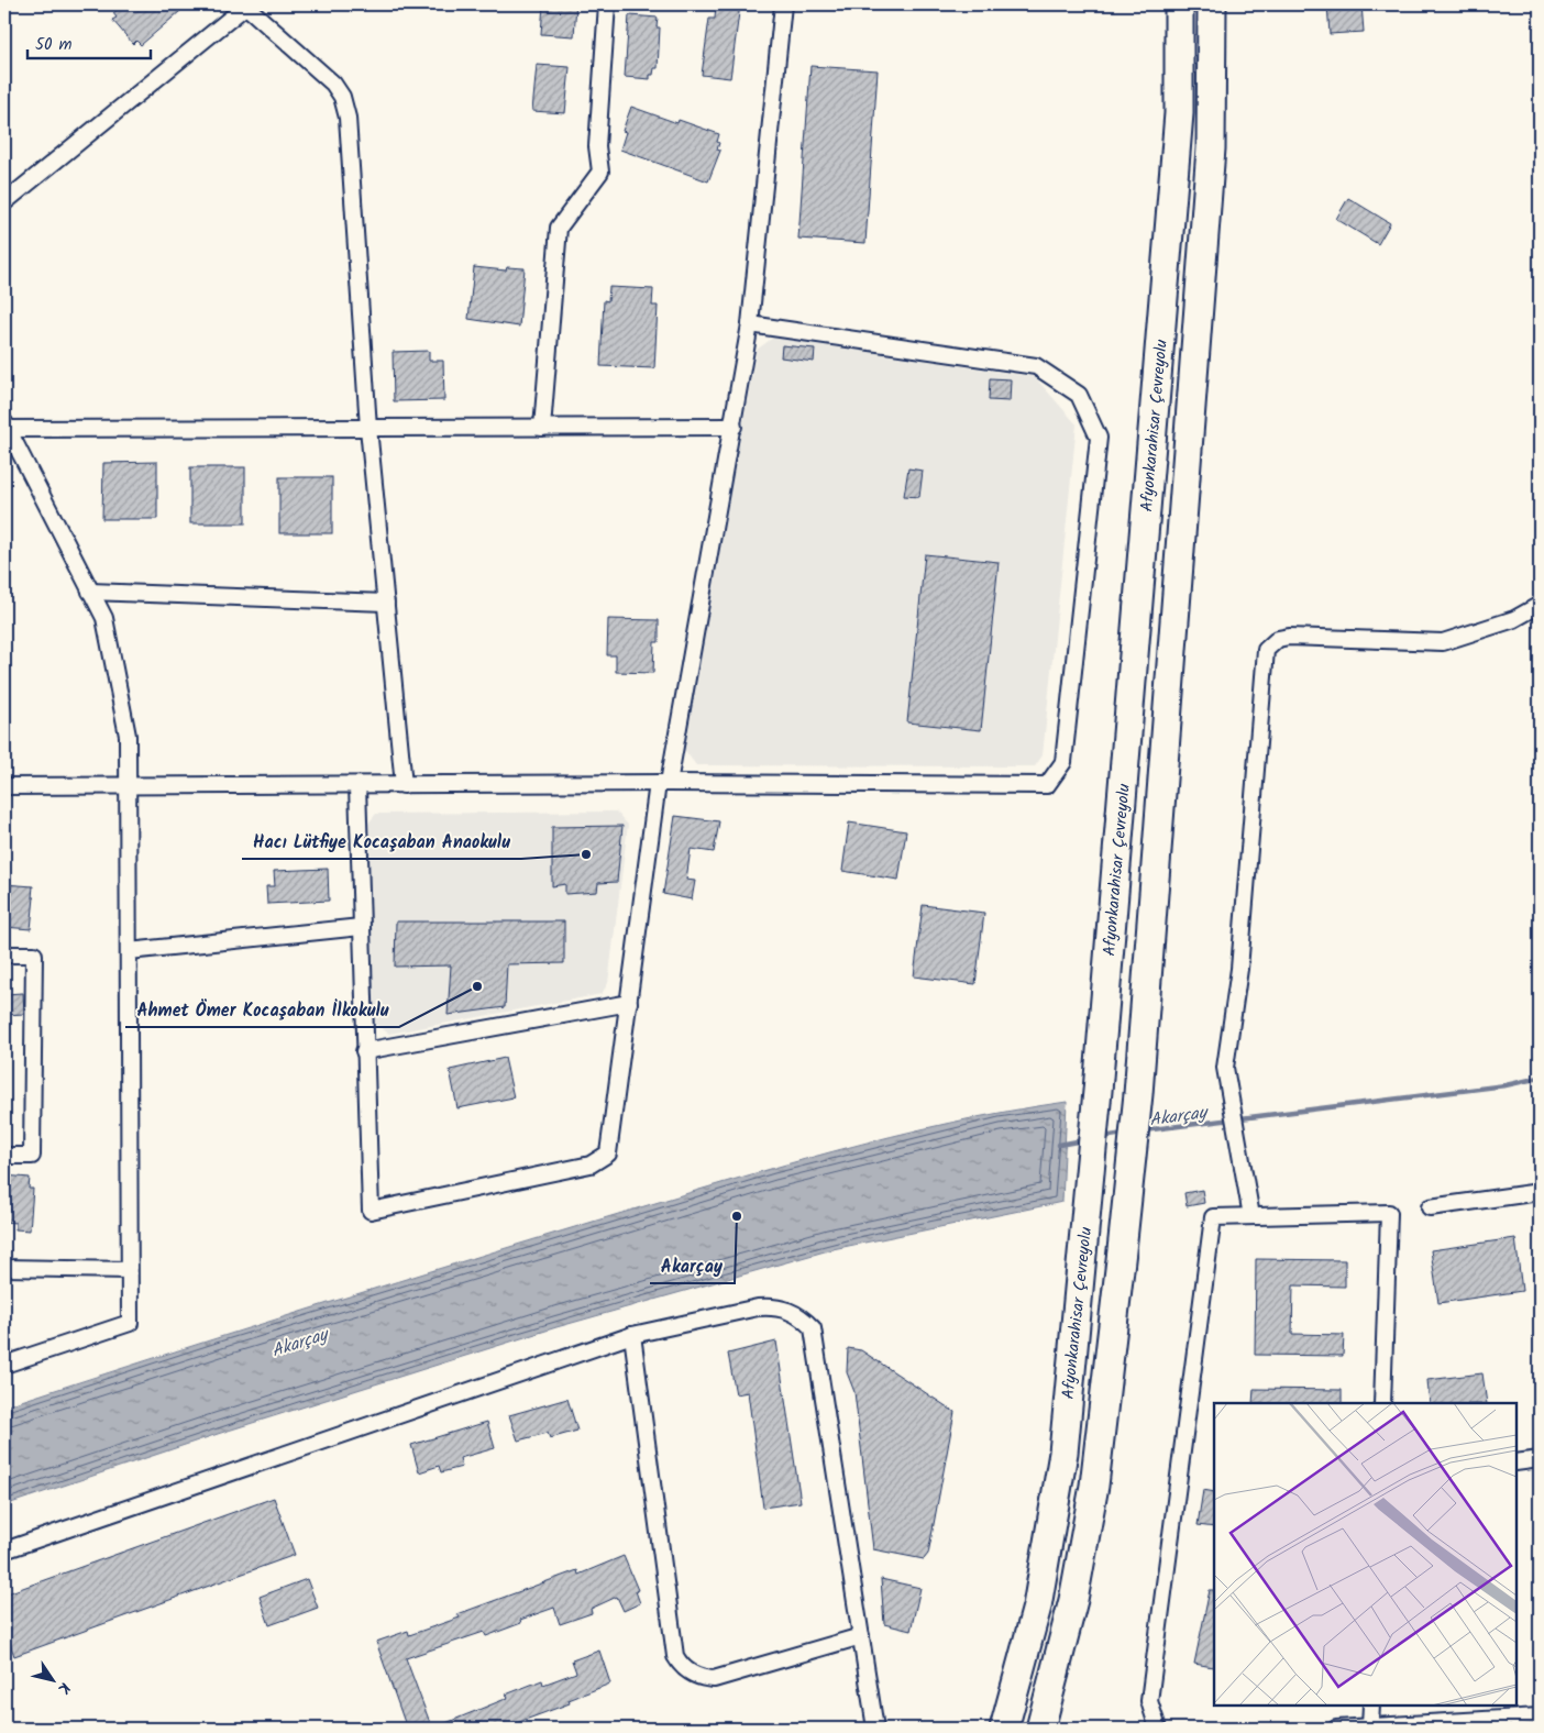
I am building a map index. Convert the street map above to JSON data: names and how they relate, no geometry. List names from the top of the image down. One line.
{"streets":{"highway":["Afyonkarahisar Çevreyolu"]},"water":["Akarçay"],"places":["Hacı Lütfiye Kocaşaban Anaokulu","Ahmet Ömer Kocaşaban İlkokulu","Akarçay"],"scale_bar":"50 m","north":"bottom right"}
